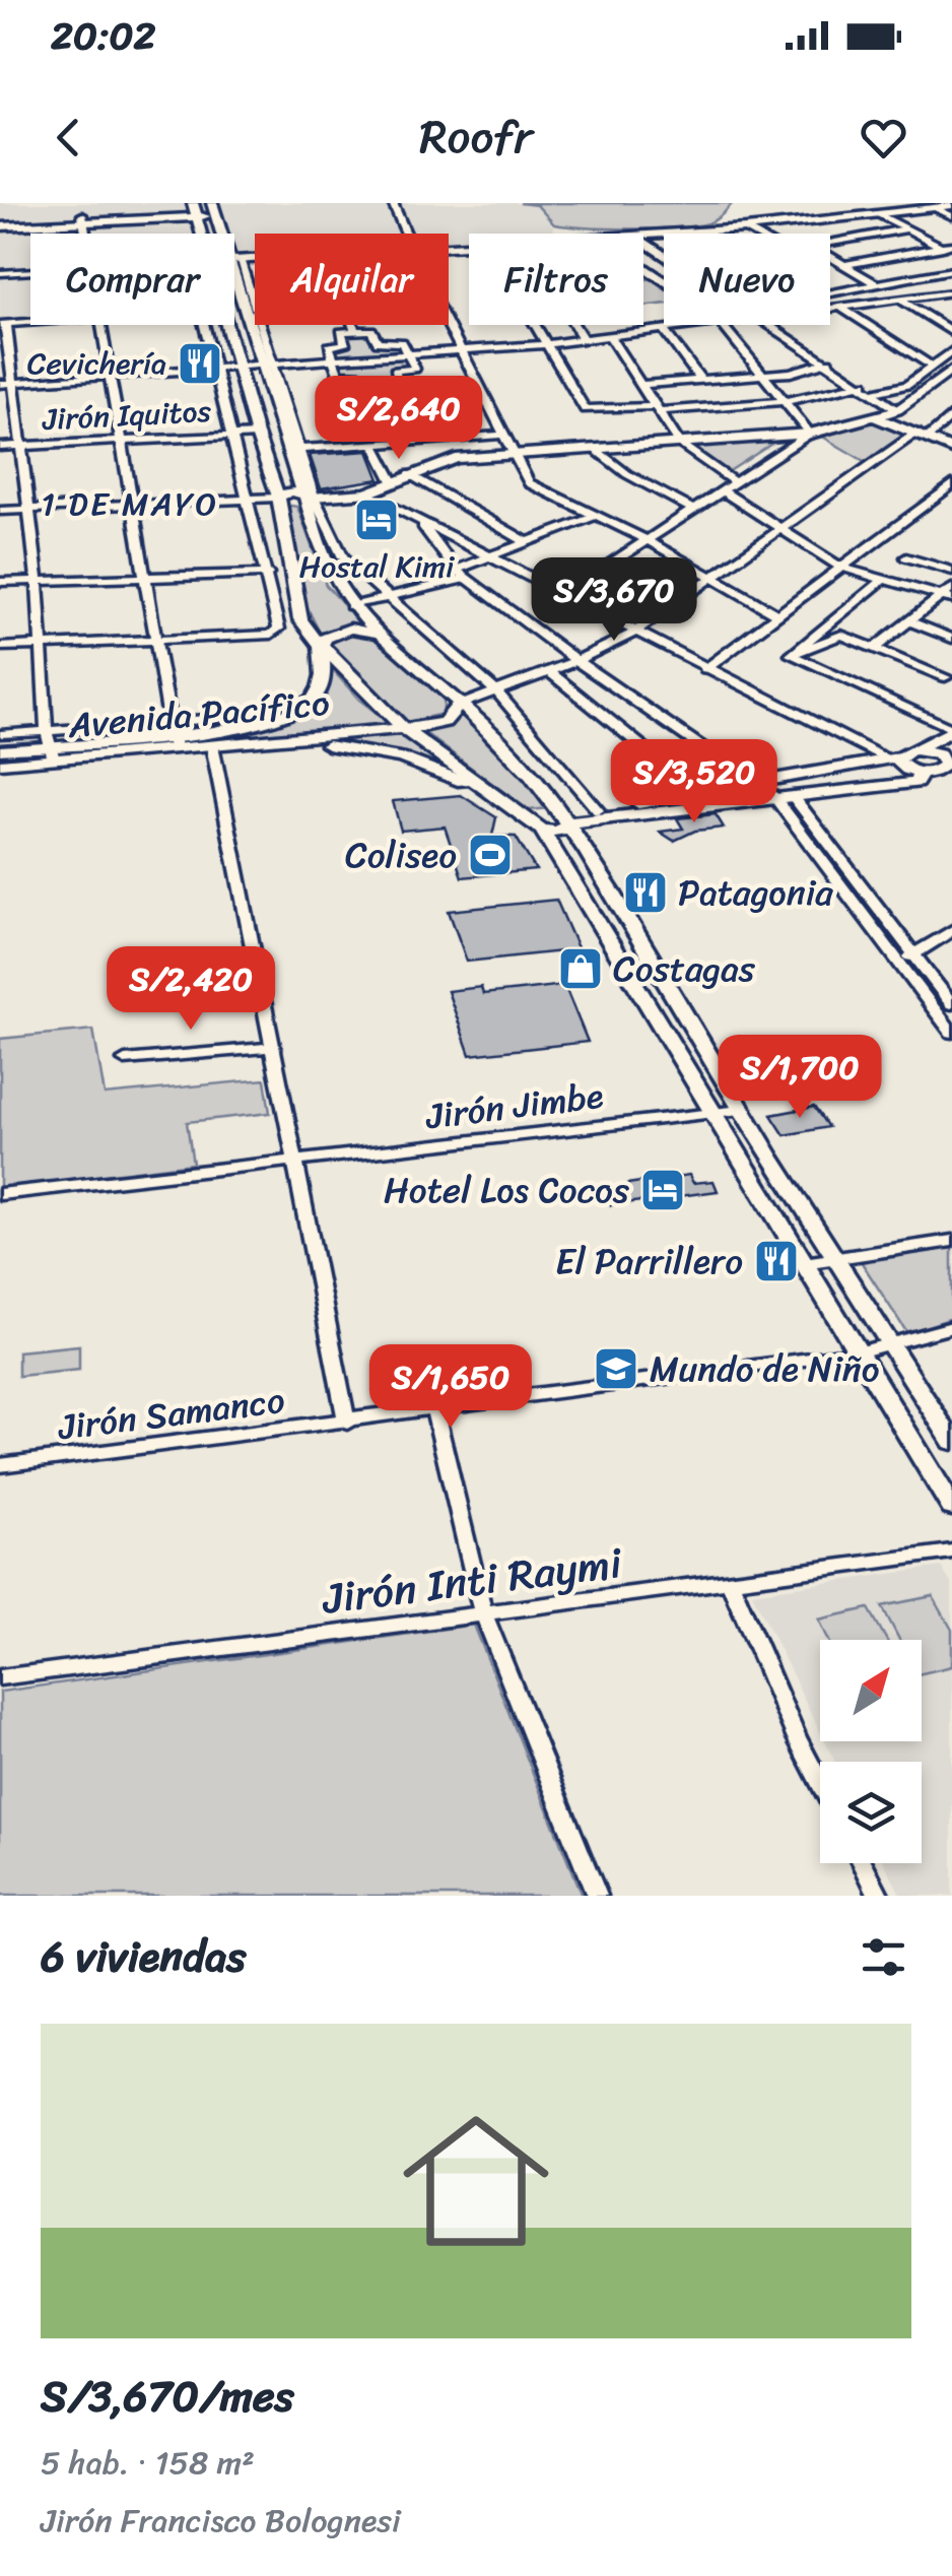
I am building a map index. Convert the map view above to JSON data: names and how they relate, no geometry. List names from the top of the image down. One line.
{"streets":{"main road":["Avenida Pacífico"],"street":["Jirón Iquitos","Jirón Jimbe","Jirón Samanco","Jirón Inti Raymi"]},"crossings":[["Avenida Pacífico","Jirón Jimbe"],["Avenida Pacífico","Jirón Samanco"]],"districts":["1 DE MAYO"],"places":{"restaurant":["Cevichería","Patagonia","El Parrillero"],"hotel":["Hostal Kimi","Hotel Los Cocos"],"sports":["Coliseo"],"shop":["Costagas"],"school or university":["Mundo de Niño"]},"north":"top right","page":{"status":"20:02","header":"Roofr","chip":["Comprar","Alquilar","Filtros","Nuevo"],"price":["S/2,640","S/3,670","S/3,520","S/2,420","S/1,700","S/1,650"],"heading":"6 viviendas","list":[{"name":"S/3,670/mes","note":"5 hab. · 158 m² · Jirón Francisco Bolognesi"}]}}
